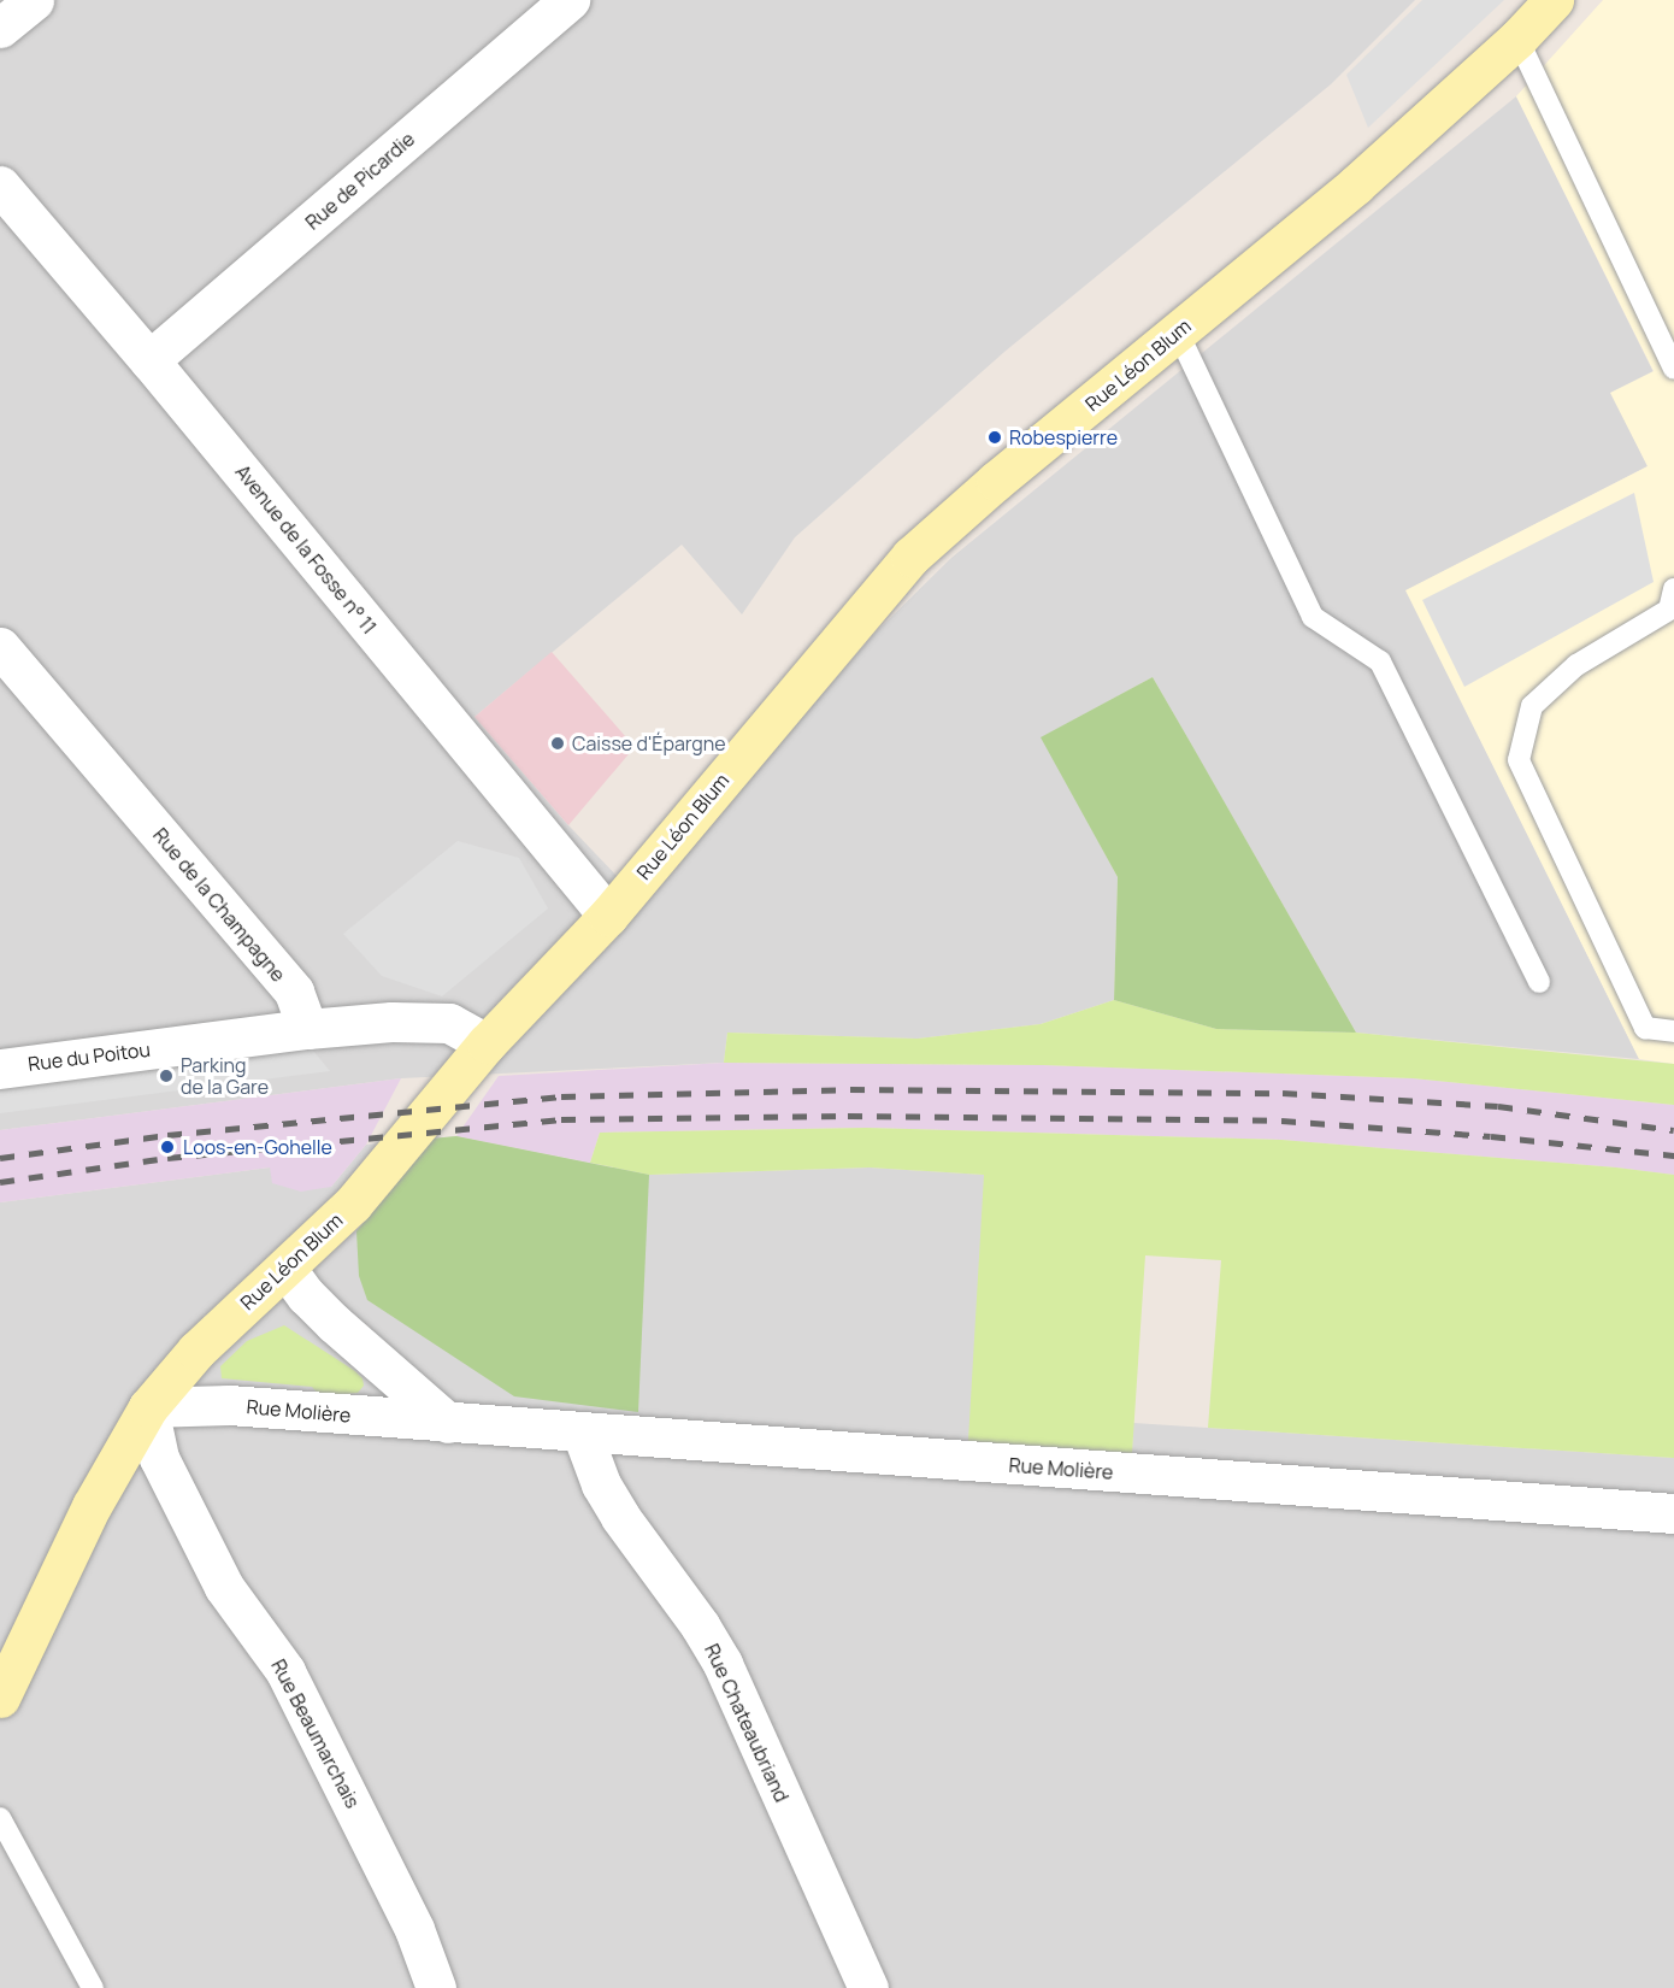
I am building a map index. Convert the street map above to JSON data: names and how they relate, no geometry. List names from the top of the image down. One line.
{"streets":{"street":["Rue de Picardie","Rue Léon Blum","Avenue de la Fosse n° 11","Rue de la Champagne","Rue du Poitou","Rue Molière","Rue Chateaubriand","Rue Beaumarchais"]},"crossings":[["Rue de Picardie","Avenue de la Fosse n° 11"],["Rue Léon Blum","Avenue de la Fosse n° 11"],["Rue Léon Blum","Rue Molière"],["Rue Léon Blum","Rue Beaumarchais"],["Rue de la Champagne","Rue du Poitou"],["Rue Molière","Rue Chateaubriand"],["Rue Molière","Rue Beaumarchais"]],"places":["Robespierre","Caisse d'Épargne","Parking de la Gare","Loos-en-Gohelle"]}
